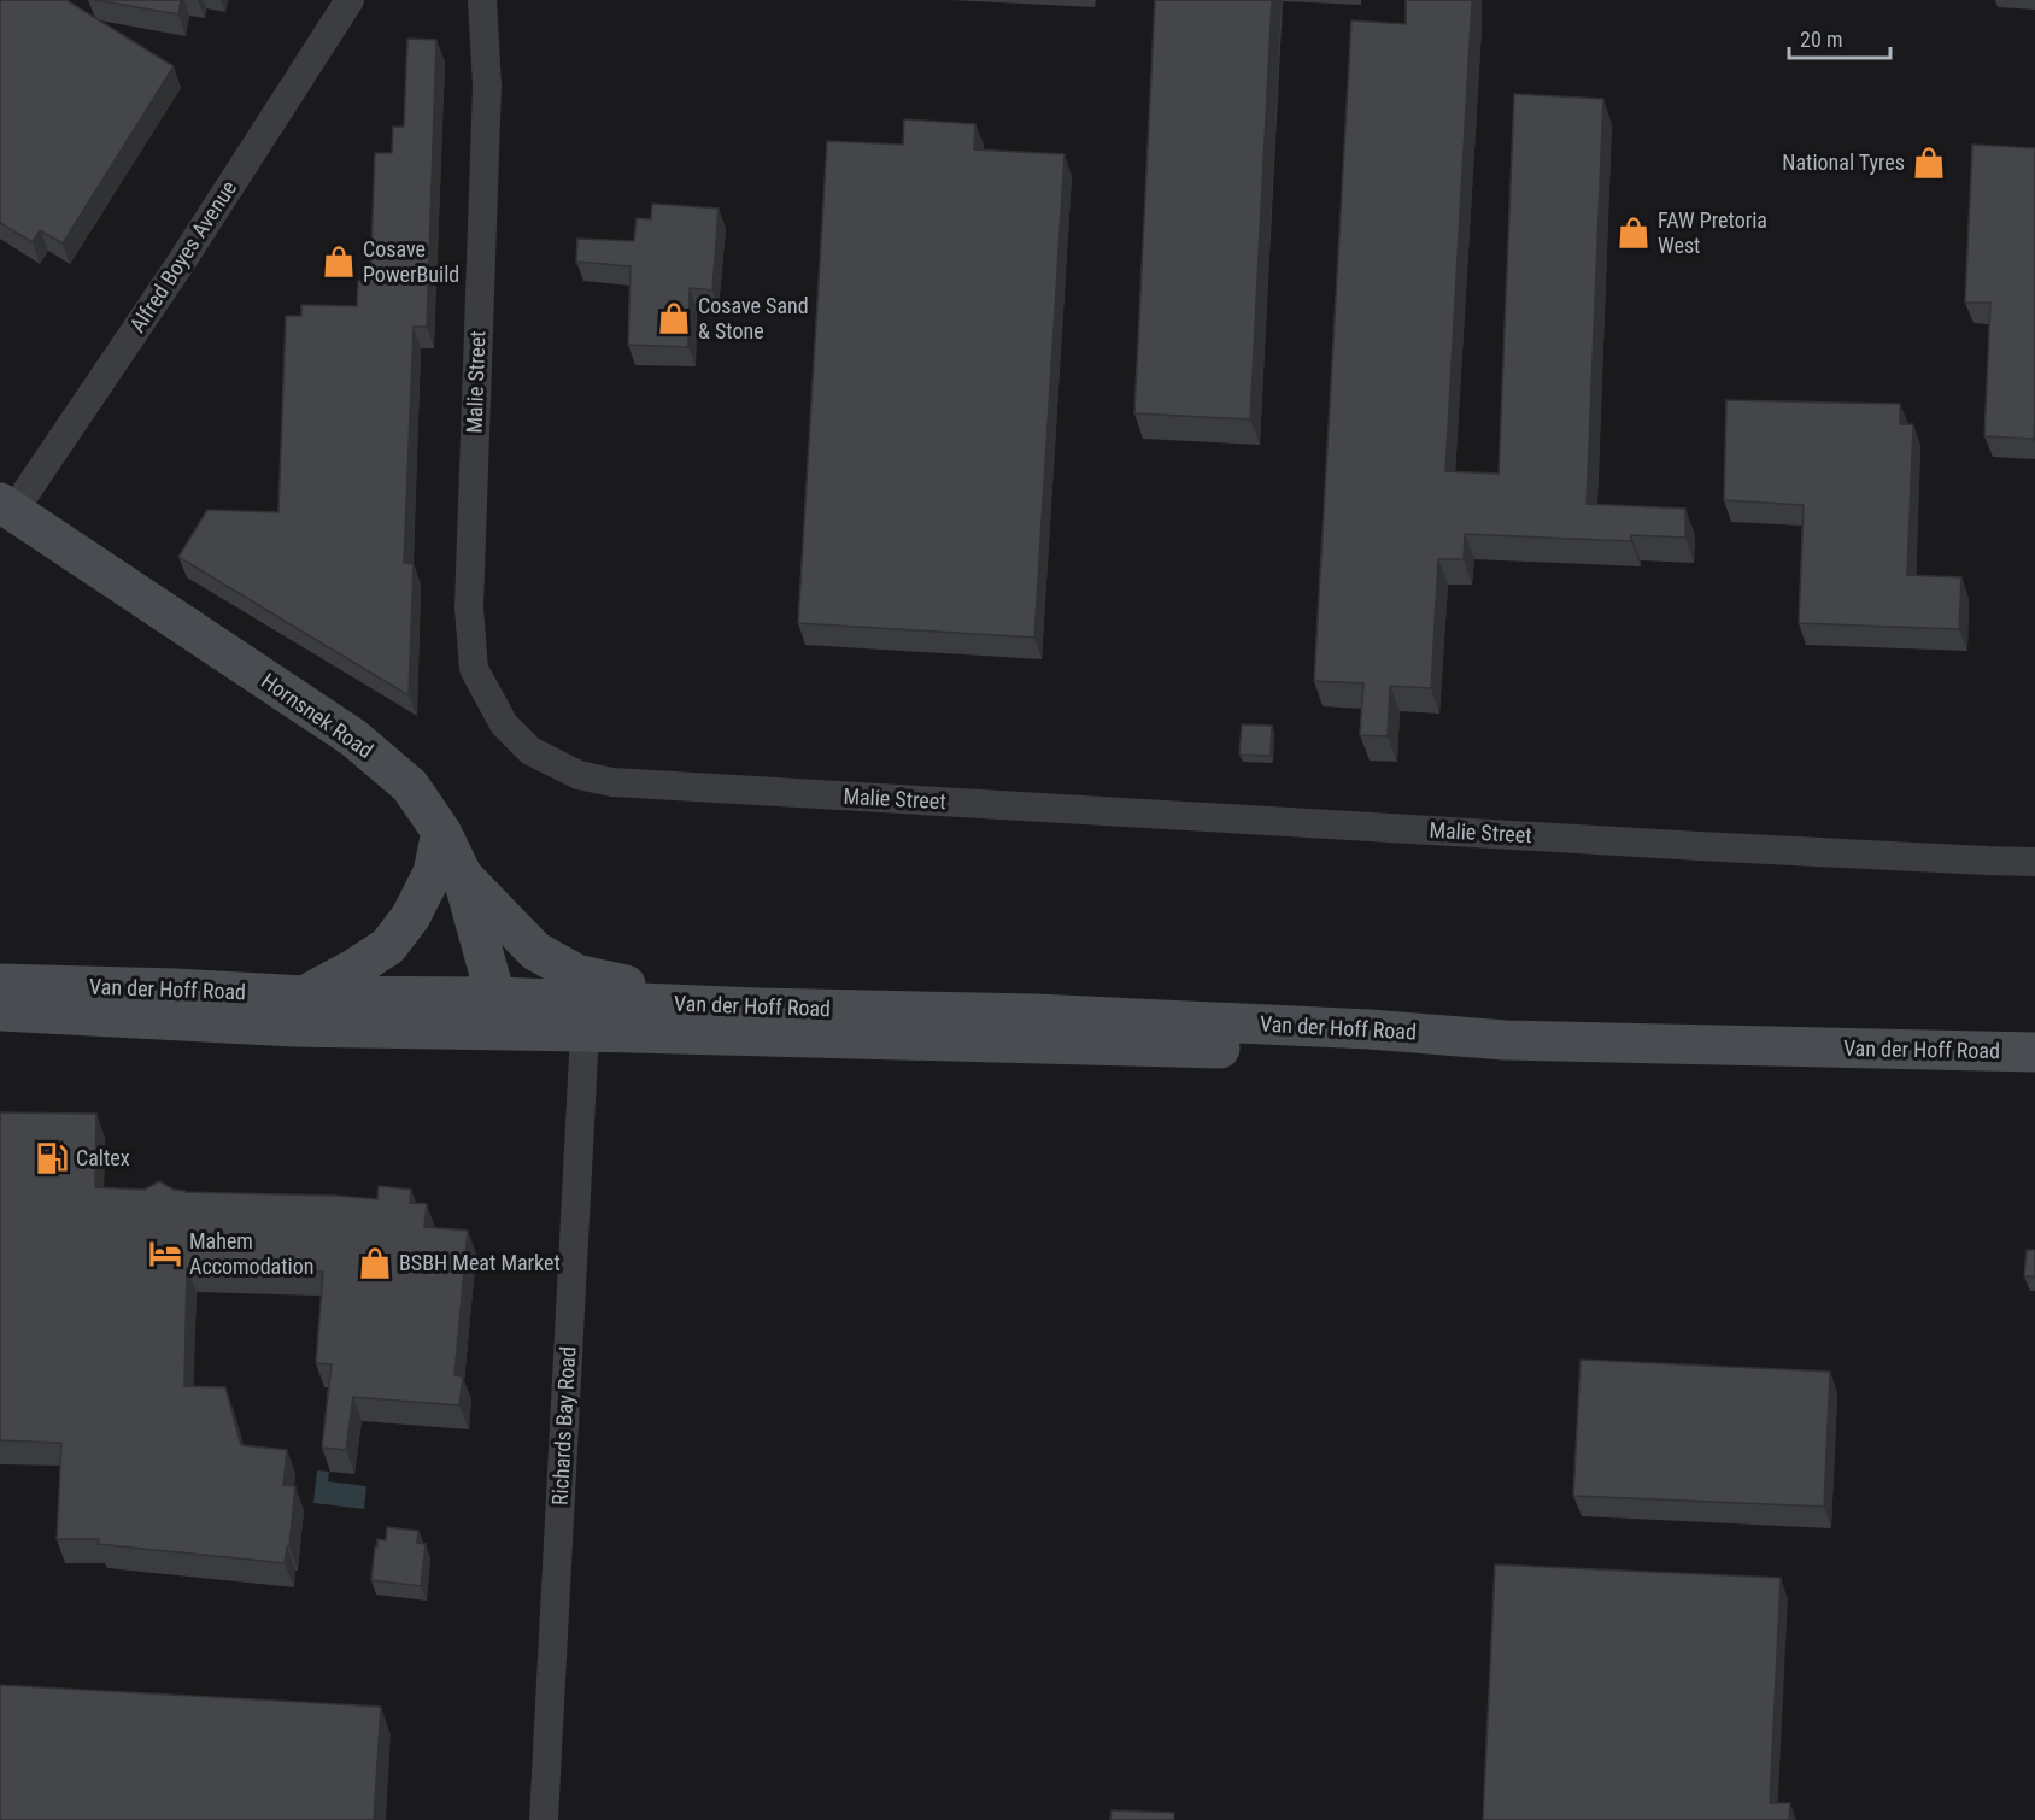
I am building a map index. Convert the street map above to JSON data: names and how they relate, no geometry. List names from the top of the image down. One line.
{"streets":{"main road":["Hornsnek Road","Van der Hoff Road"],"street":["Alfred Boyes Avenue","Malie Street","Richards Bay Road"]},"crossings":[["Alfred Boyes Avenue","Hornsnek Road"],["Hornsnek Road","Van der Hoff Road"],["Van der Hoff Road","Richards Bay Road"]],"places":{"shop":["National Tyres","FAW Pretoria West","Cosave PowerBuild","Cosave Sand & Stone","BSBH Meat Market"],"fuel station":["Caltex"],"hotel":["Mahem Accomodation"]},"scale_bar":"20 m"}
